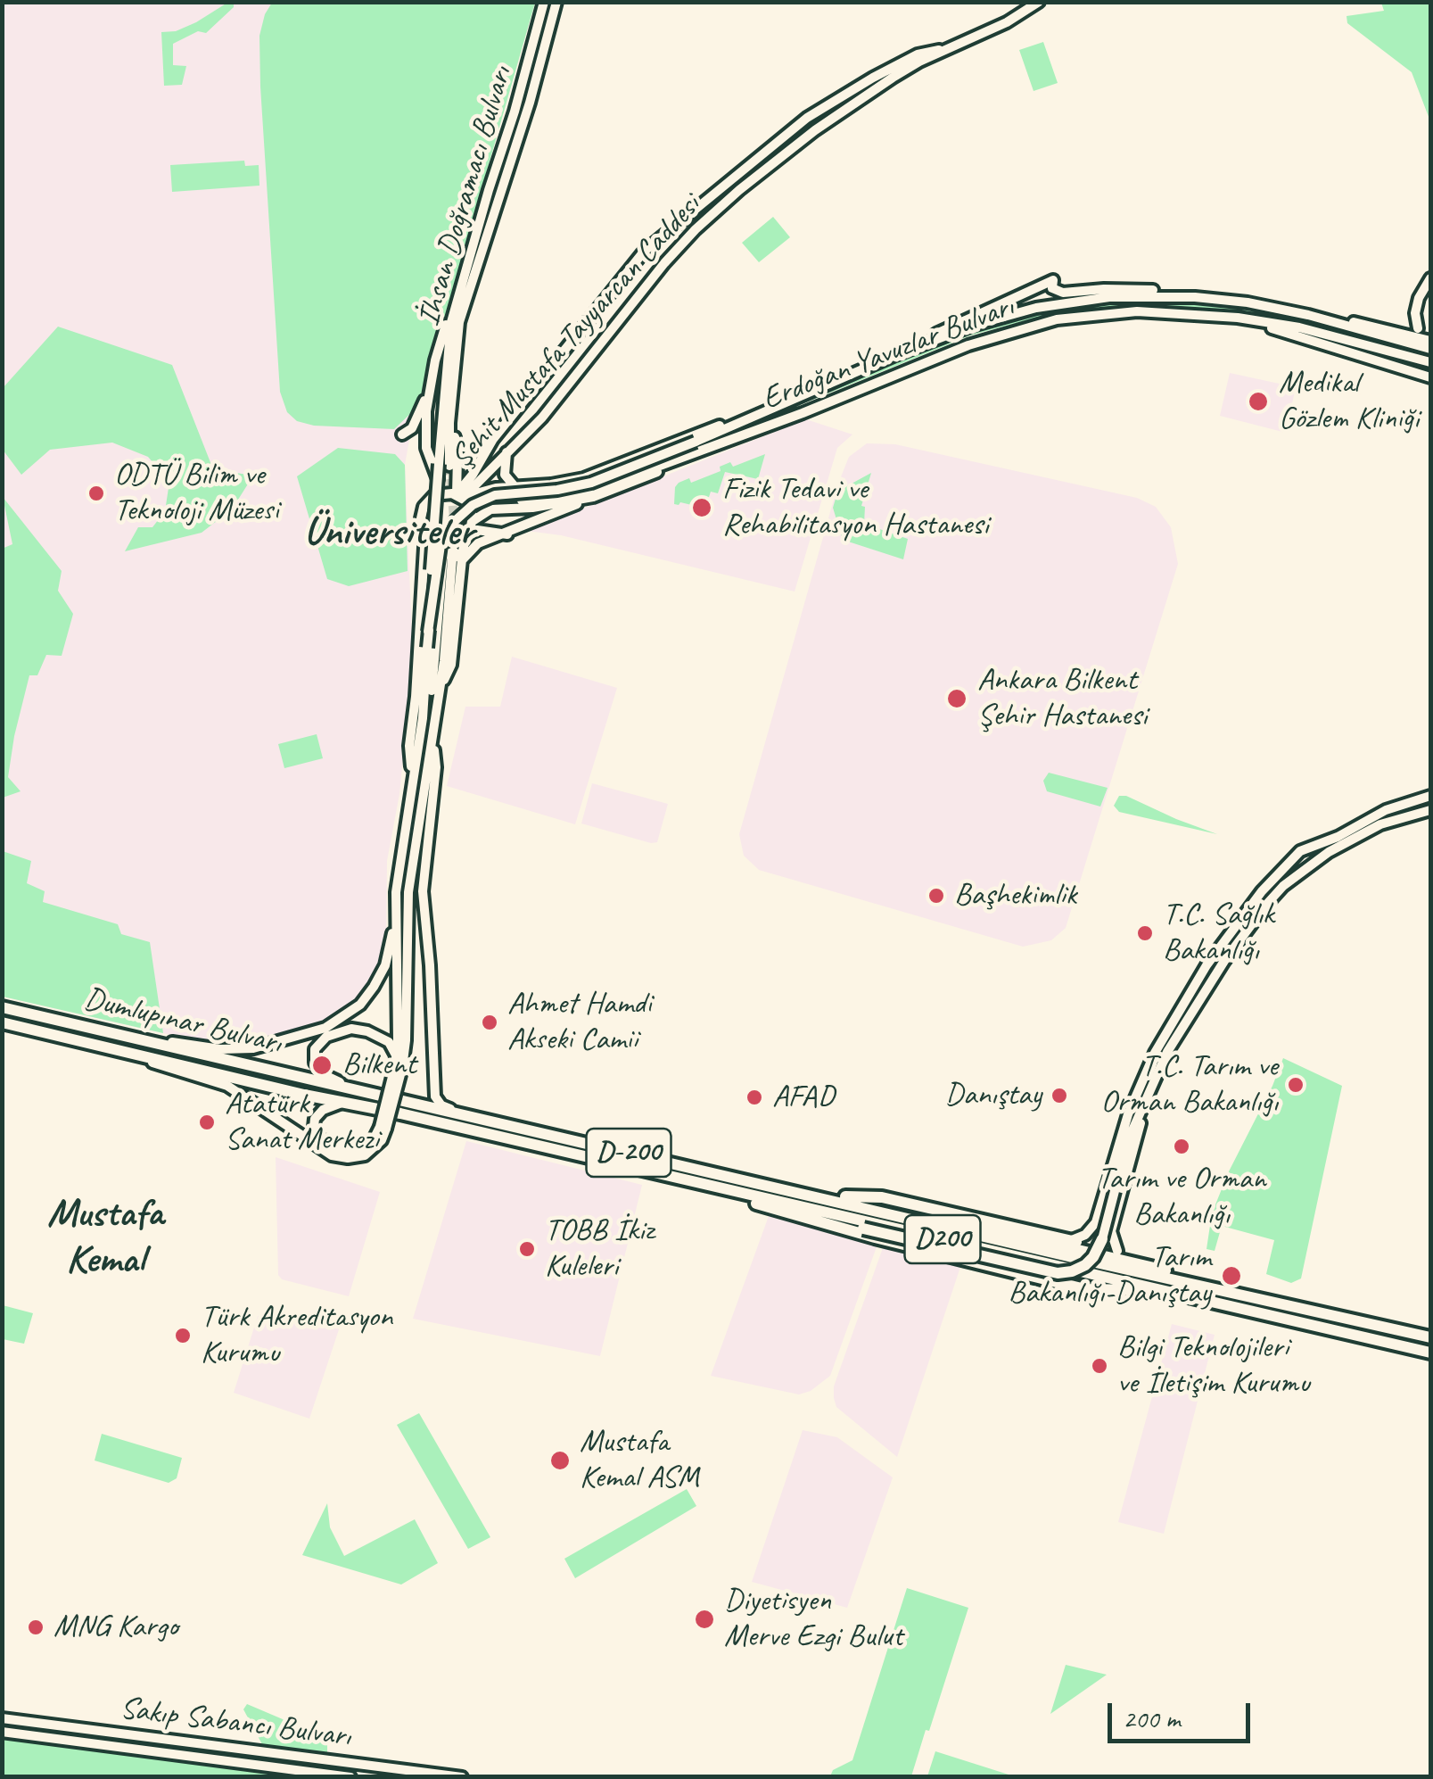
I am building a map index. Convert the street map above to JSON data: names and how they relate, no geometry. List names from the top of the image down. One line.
{"streets":{"highway":["Dumlupınar Bulvarı","D-200","D200"],"main road":["İhsan Doğramacı Bulvarı","Şehit Mustafa Tayyarcan Caddesi","Erdoğan Yavuzlar Bulvarı","Sakıp Sabancı Bulvarı"]},"crossings":[["İhsan Doğramacı Bulvarı","Erdoğan Yavuzlar Bulvarı"],["Şehit Mustafa Tayyarcan Caddesi","Erdoğan Yavuzlar Bulvarı"]],"districts":["Üniversiteler","Mustafa Kemal"],"places":["Medikal Gözlem Kliniği","ODTÜ Bilim ve Teknoloji Müzesi","Fizik Tedavi ve Rehabilitasyon Hastanesi","Ankara Bilkent Şehir Hastanesi","Başhekimlik","T.C. Sağlık Bakanlığı","Ahmet Hamdi Akseki Camii","Bilkent","T.C. Tarım ve Orman Bakanlığı","Danıştay","AFAD","Atatürk Sanat Merkezi","Tarım ve Orman Bakanlığı","TOBB İkiz Kuleleri","Tarım Bakanlığı-Danıştay","Türk Akreditasyon Kurumu","Bilgi Teknolojileri ve İletişim Kurumu","Mustafa Kemal ASM","Diyetisyen Merve Ezgi Bulut","MNG Kargo"],"scale_bar":"200 m"}
